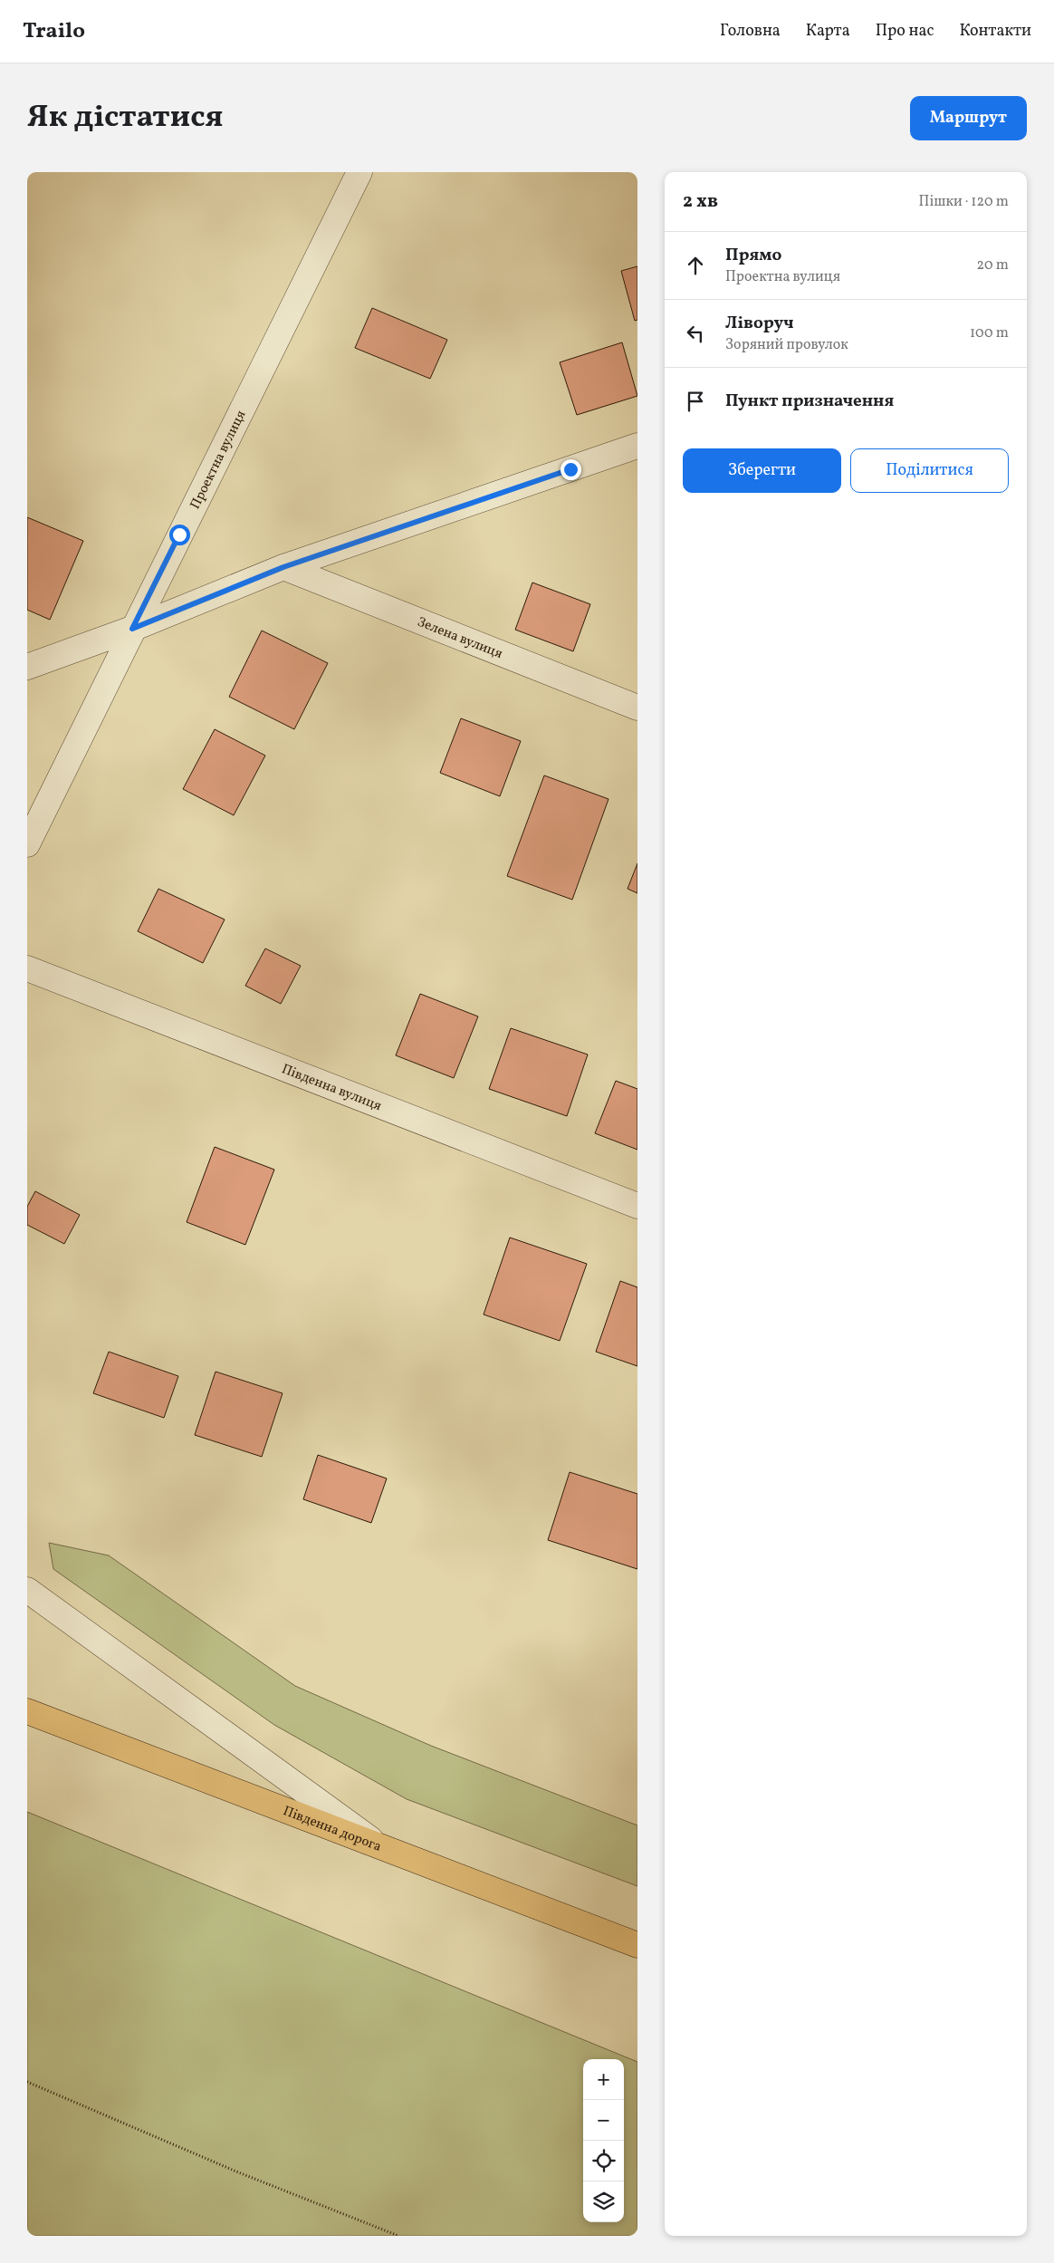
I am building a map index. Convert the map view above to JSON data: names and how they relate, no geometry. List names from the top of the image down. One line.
{"streets":{"highway":["Південна дорога"],"street":["Проектна вулиця","Зелена вулиця","Південна вулиця"]},"page":{"header":"Trailo","nav":["Головна","Карта","Про нас","Контакти"],"title":"Як дістатися","buttons":["Маршрут",["Зберегти","Поділитися"]],"heading":["2 хв","Пішки · 120 m"],"list":[["Прямо","Проектна вулиця","20 m"],["Ліворуч","Зоряний провулок","100 m"],"Пункт призначення"],"map_buttons":["+","−"]}}
